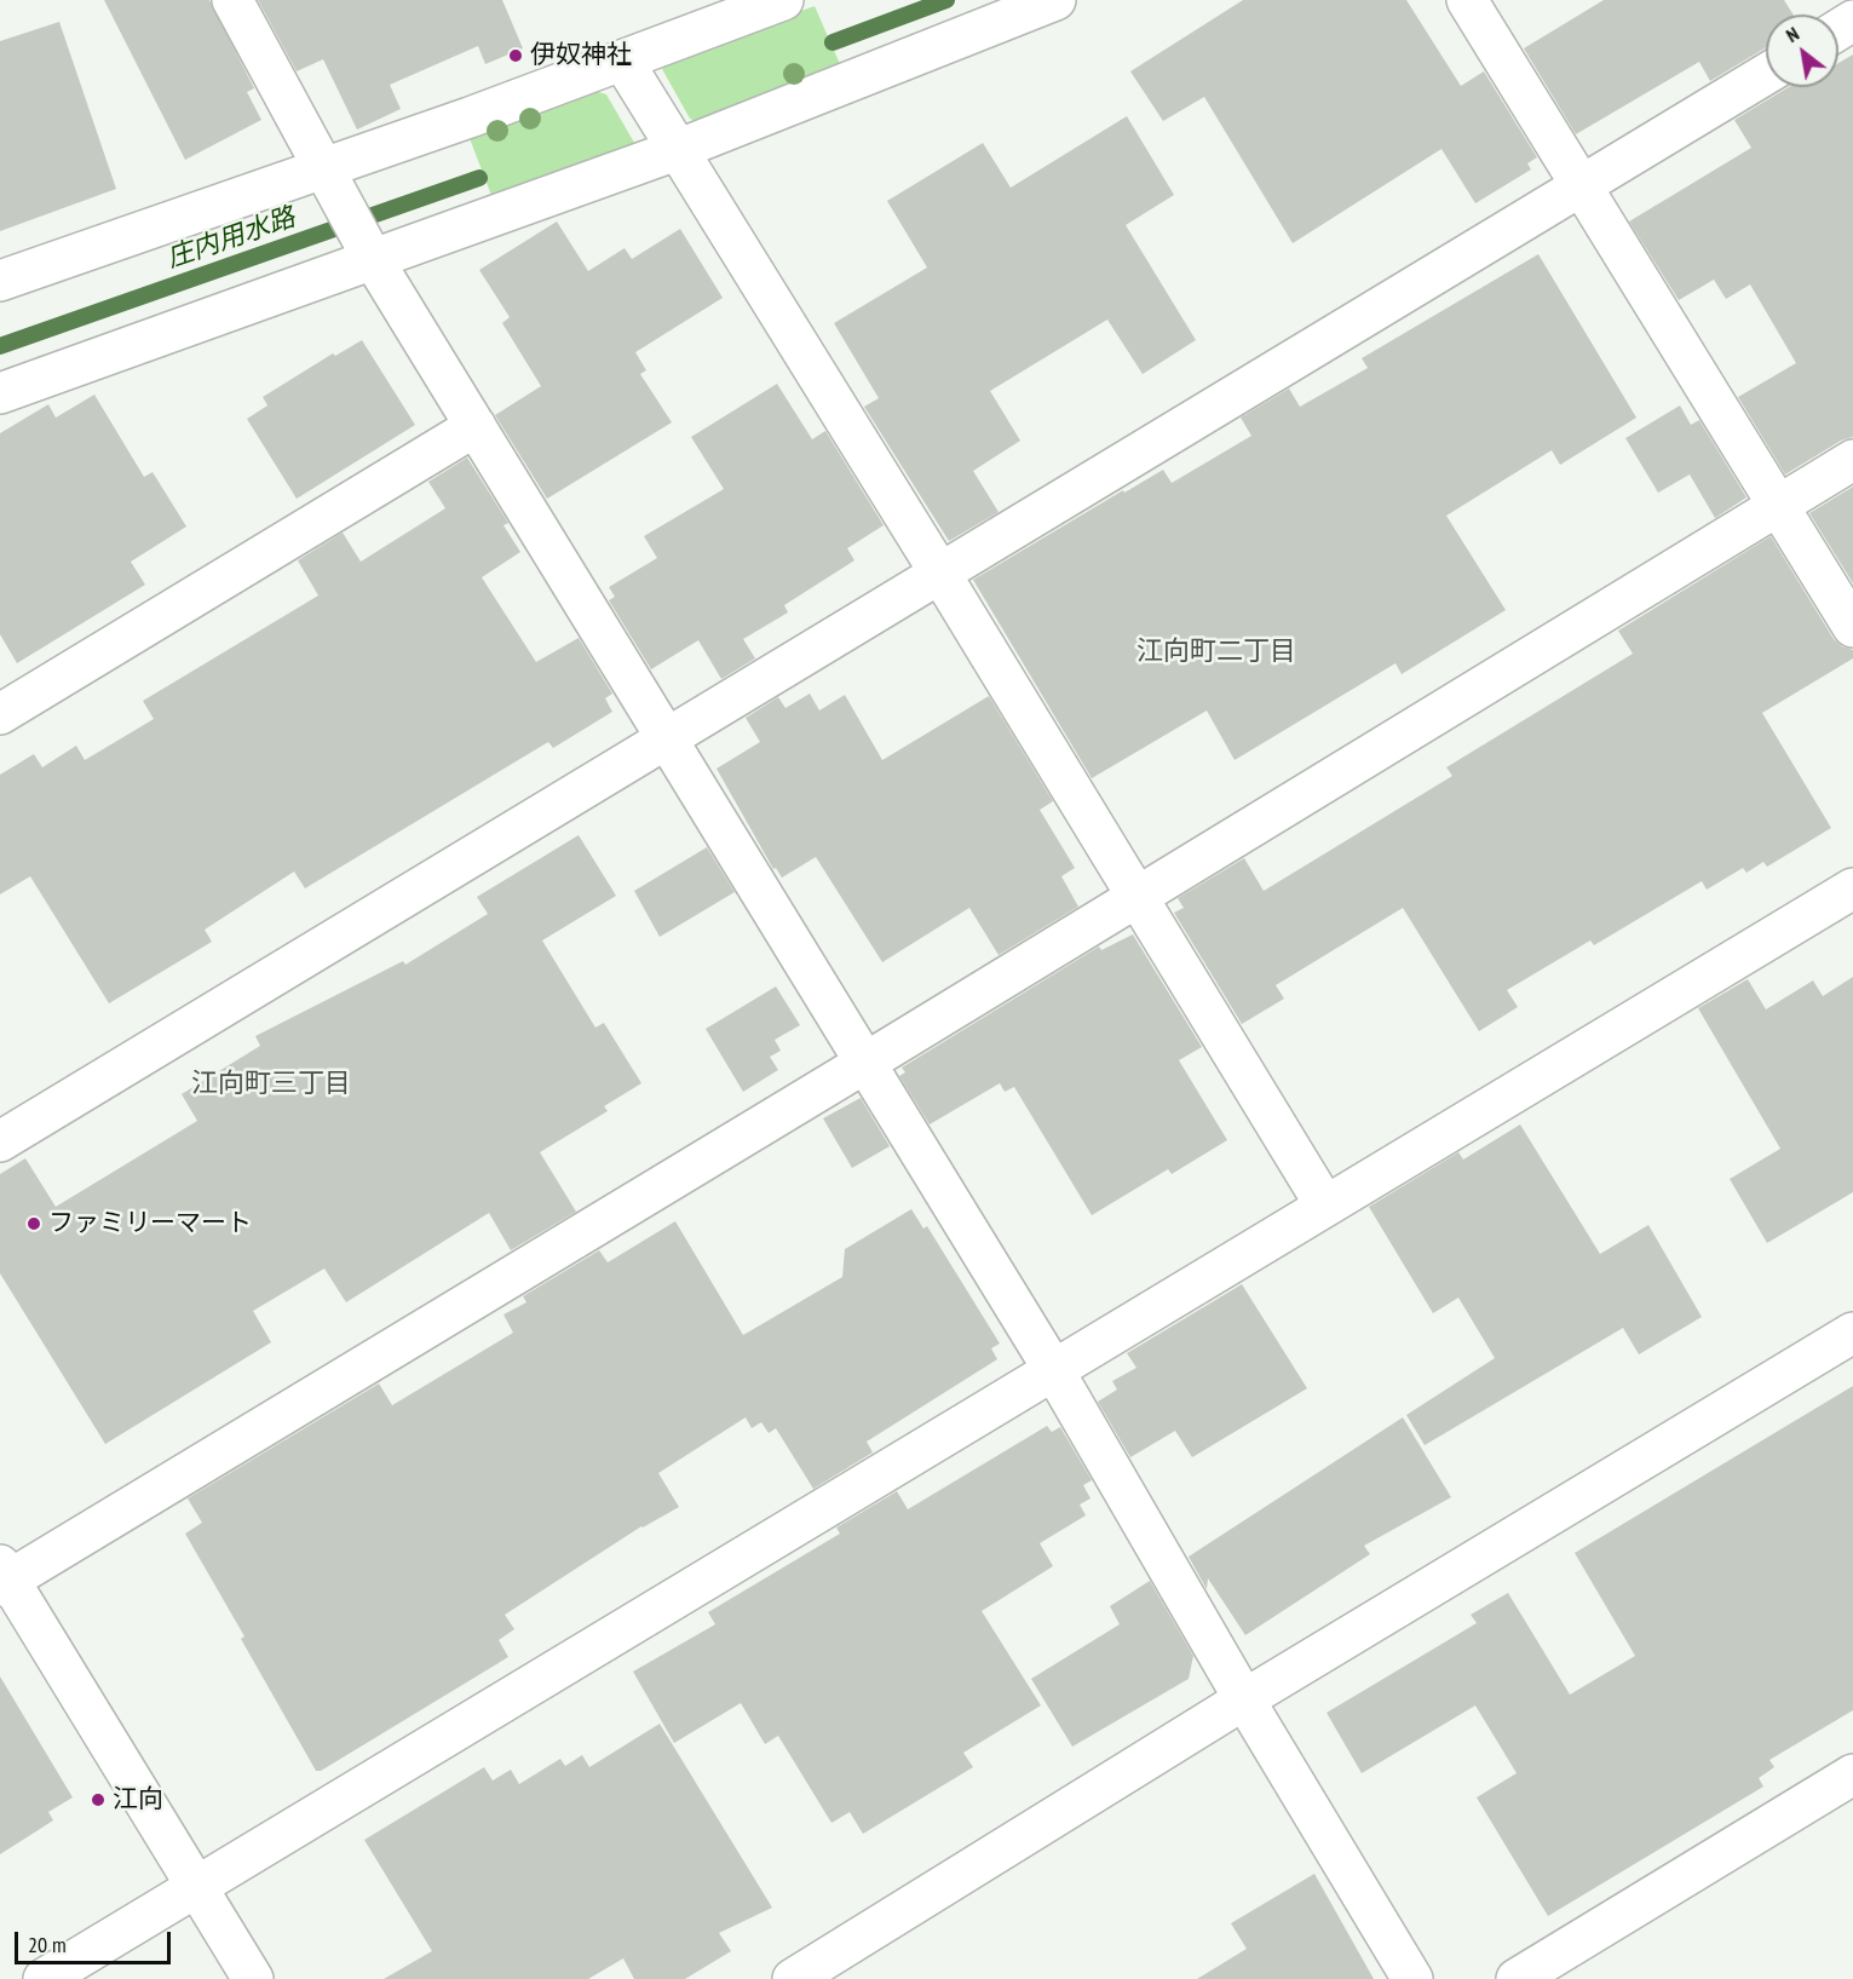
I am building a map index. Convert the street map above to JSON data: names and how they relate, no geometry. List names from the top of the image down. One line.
{"districts":["江向町二丁目","江向町三丁目"],"water":["庄内用水路"],"places":["伊奴神社","ファミリーマート","江向"],"scale_bar":"20 m","north":"top left"}
